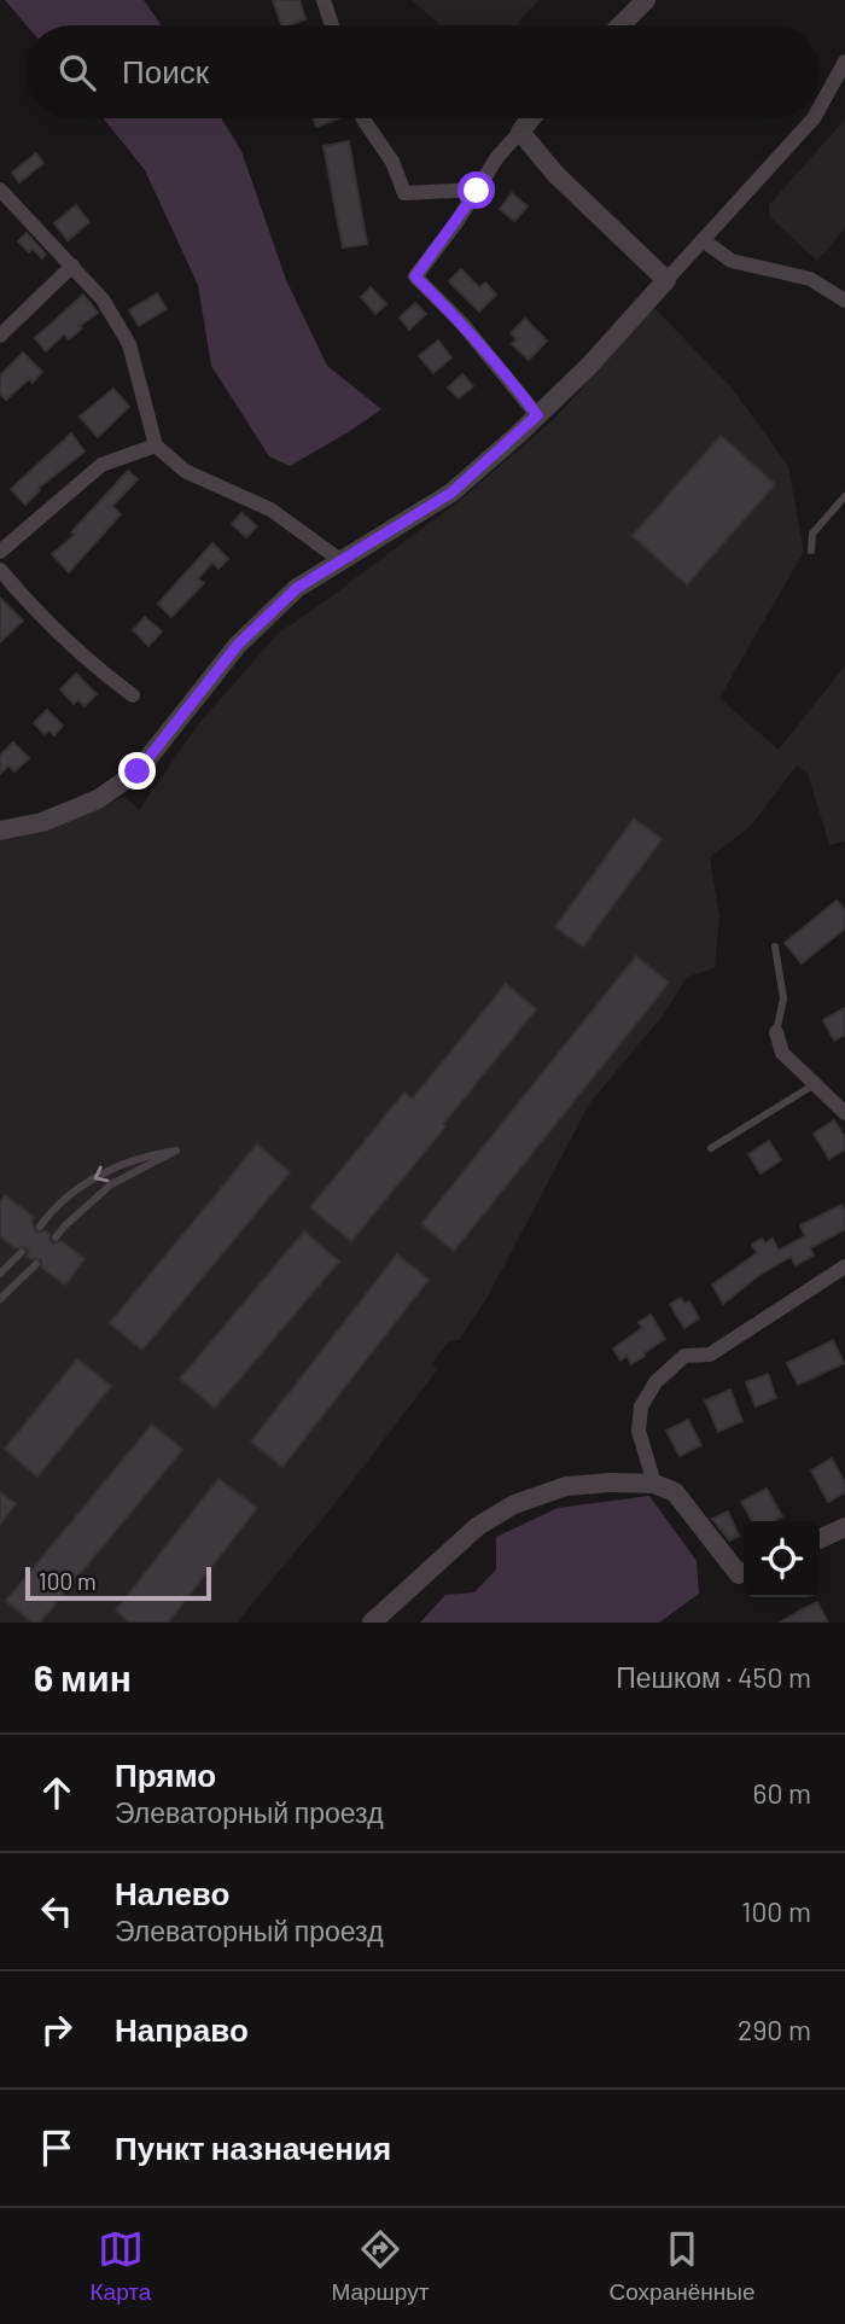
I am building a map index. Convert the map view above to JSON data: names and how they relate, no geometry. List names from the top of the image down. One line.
{"scale_bar":"100 m","page":{"search":"Поиск","scale":"100 m","heading":["6 мин","Пешком · 450 m"],"list":[["Прямо","Элеваторный проезд","60 m"],["Налево","Элеваторный проезд","100 m"],["Направо","290 m"],"Пункт назначения"],"nav":["Карта","Маршрут","Сохранённые"]}}
